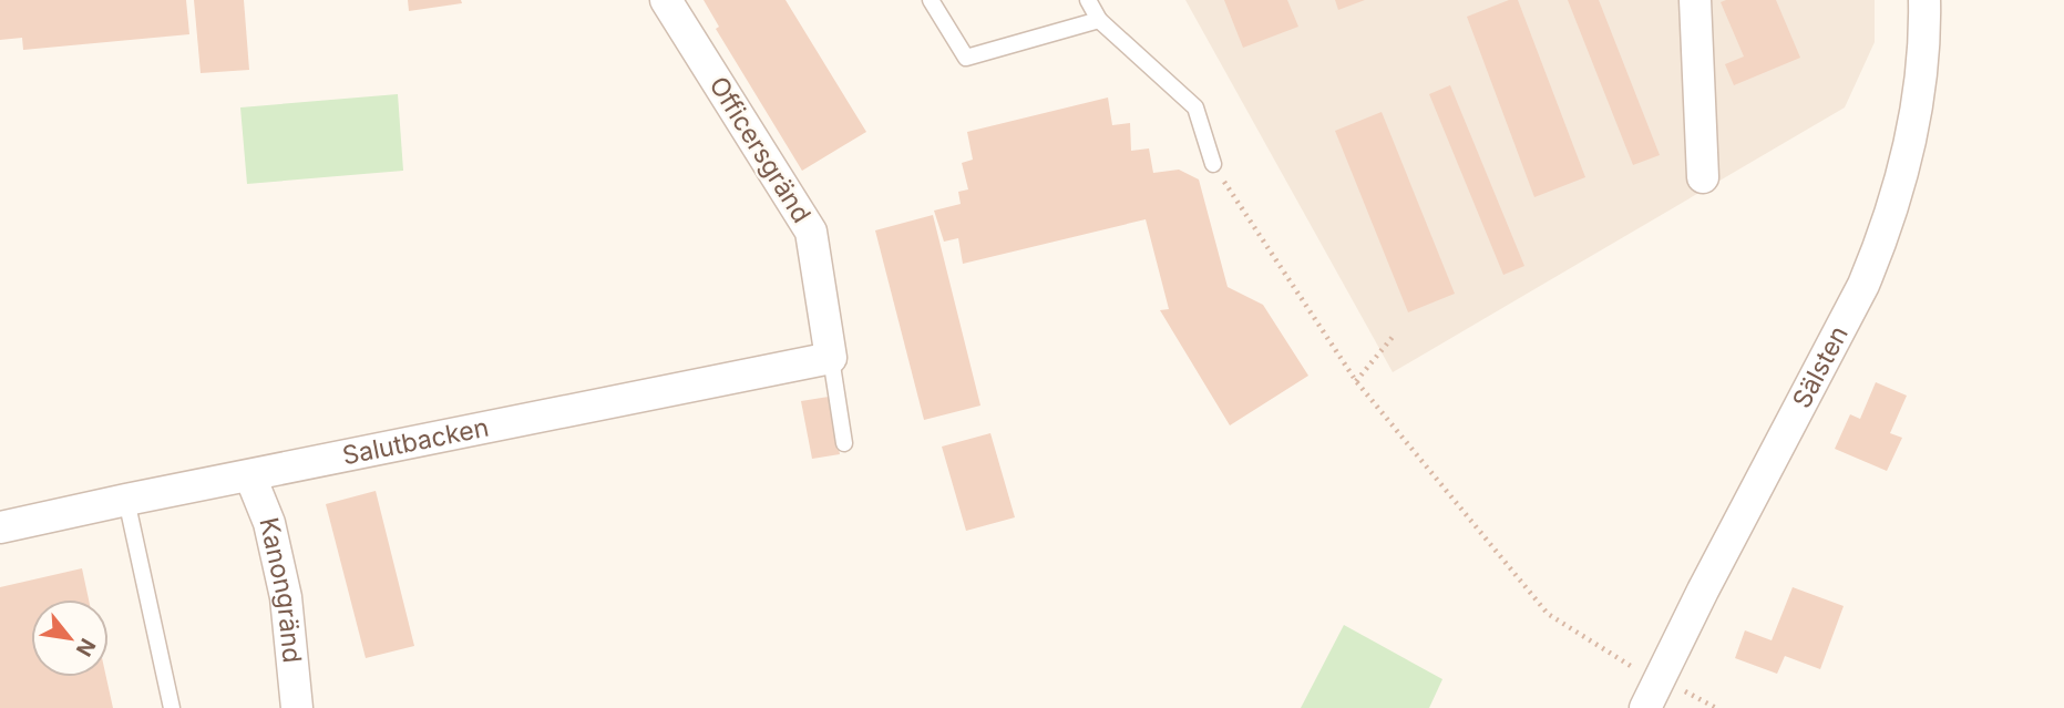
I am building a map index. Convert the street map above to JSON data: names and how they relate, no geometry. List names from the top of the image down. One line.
{"streets":{"street":["Officersgränd","Sälsten","Salutbacken","Kanongränd"]},"crossings":[["Officersgränd","Salutbacken"],["Salutbacken","Kanongränd"]],"north":"bottom right"}
